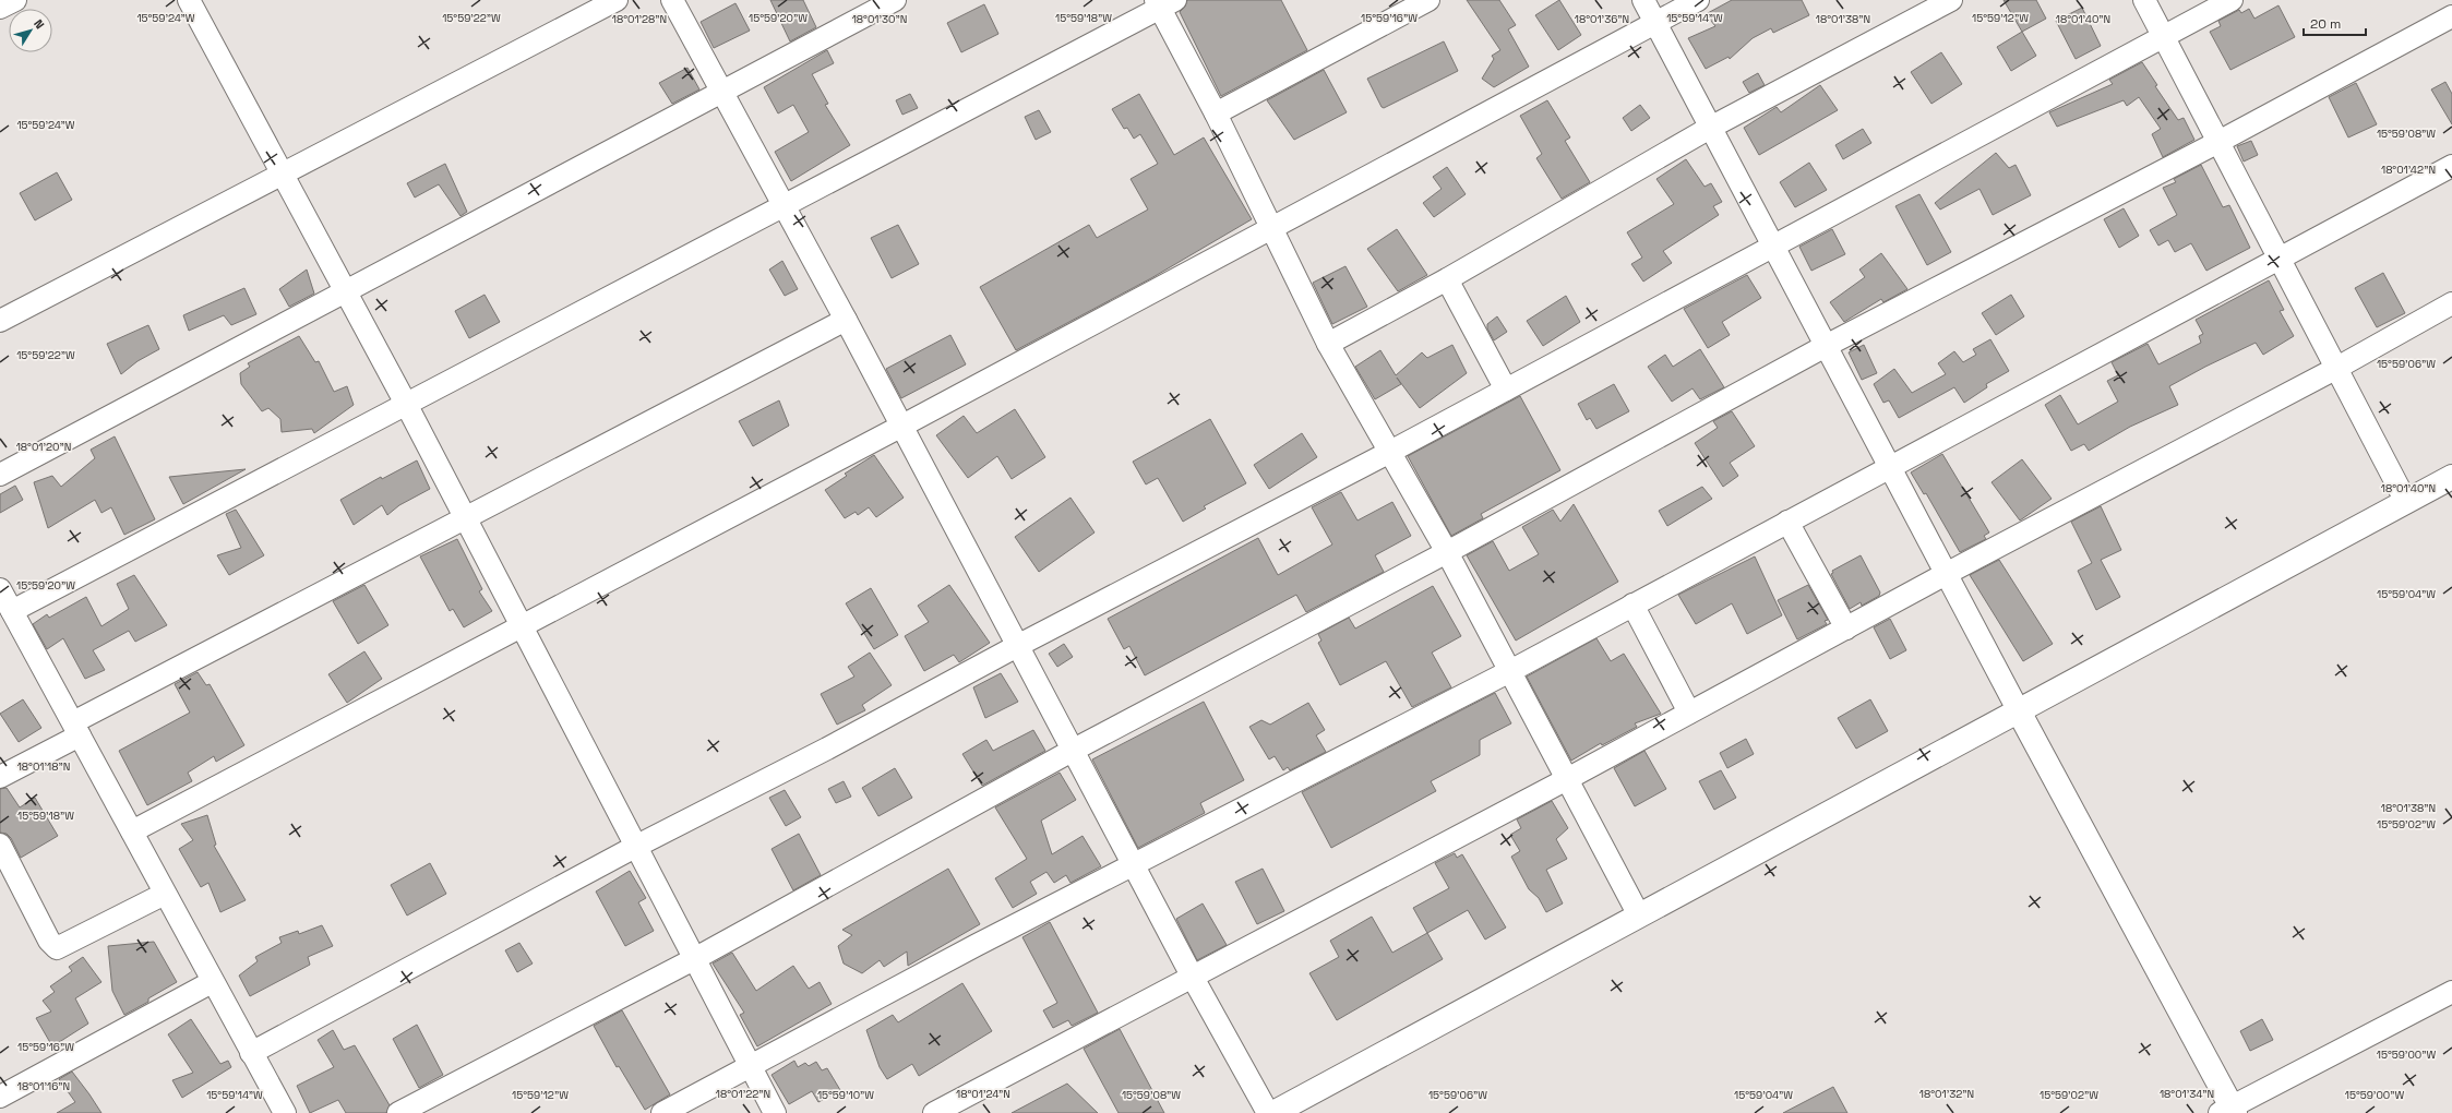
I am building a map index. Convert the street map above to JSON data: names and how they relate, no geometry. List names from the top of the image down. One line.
{"scale_bar":"20 m","north":"top right","coordinates":["15°59'24\"W","15°59'22\"W","15°59'20\"W","15°59'18\"W","15°59'16\"W","15°59'14\"W","15°59'12\"W","18°01'28\"N","18°01'30\"N","18°01'36\"N","18°01'38\"N","18°01'40\"N","15°59'08\"W","18°01'42\"N","15°59'06\"W","18°01'20\"N","15°59'04\"W","18°01'18\"N","15°59'02\"W","15°59'00\"W","18°01'16\"N","18°01'22\"N","18°01'24\"N","18°01'32\"N","18°01'34\"N","15°59'10\"W"]}
